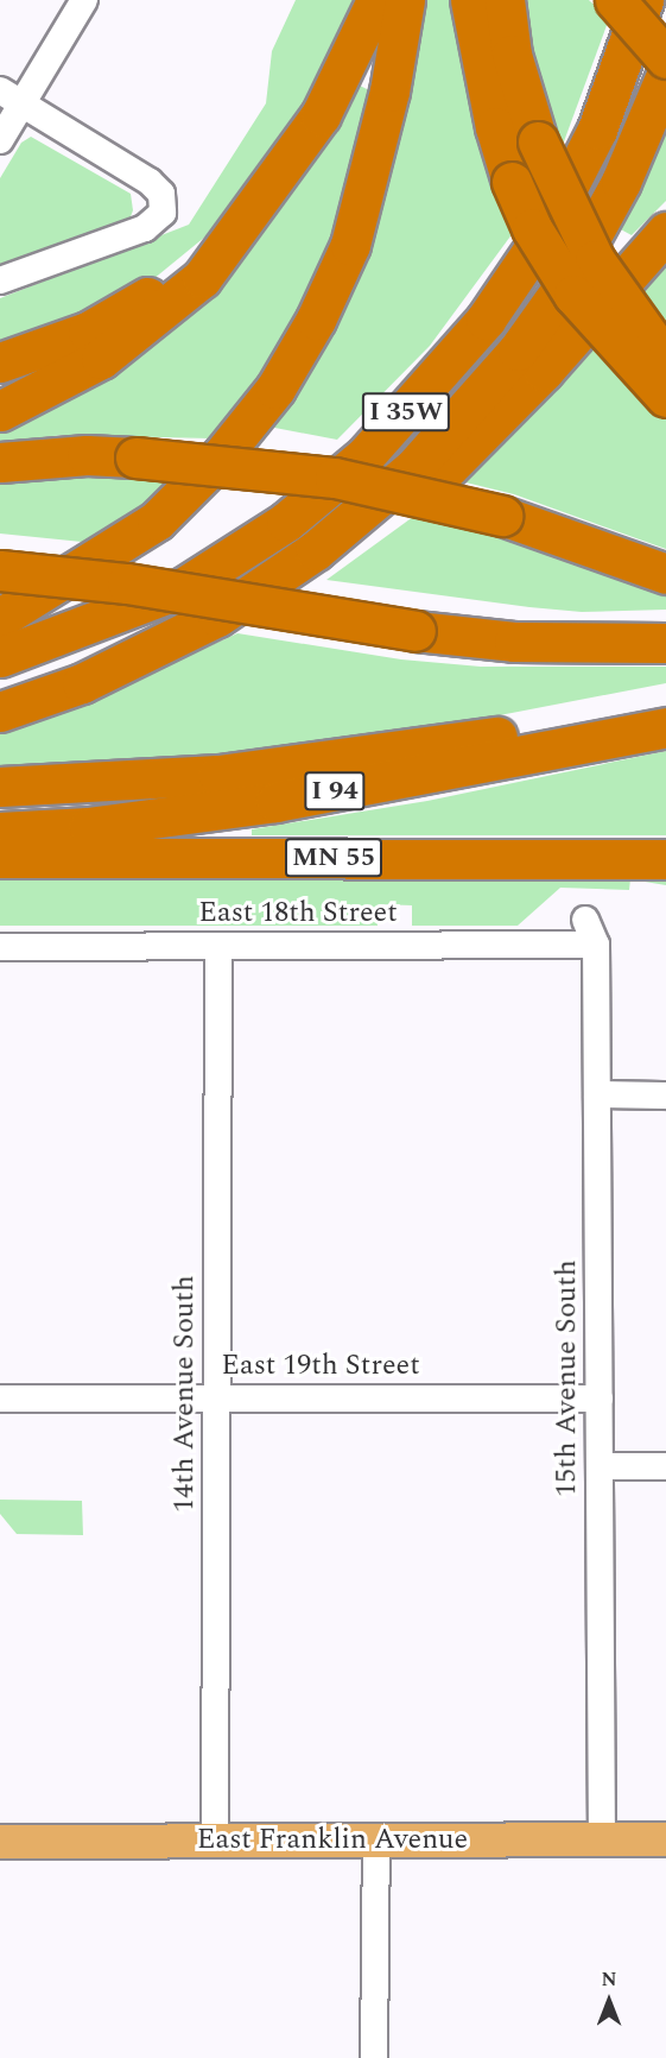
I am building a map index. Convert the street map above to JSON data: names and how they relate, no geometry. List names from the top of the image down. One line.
{"streets":{"highway":["I 35W","I 94","MN 55"],"main road":["East Franklin Avenue"],"street":["East 18th Street","East 19th Street","15th Avenue South","14th Avenue South"]},"crossings":[["East 18th Street","15th Avenue South"],["East 18th Street","14th Avenue South"],["East 19th Street","15th Avenue South"],["East 19th Street","14th Avenue South"],["15th Avenue South","East Franklin Avenue"],["14th Avenue South","East Franklin Avenue"]],"north":"top"}
